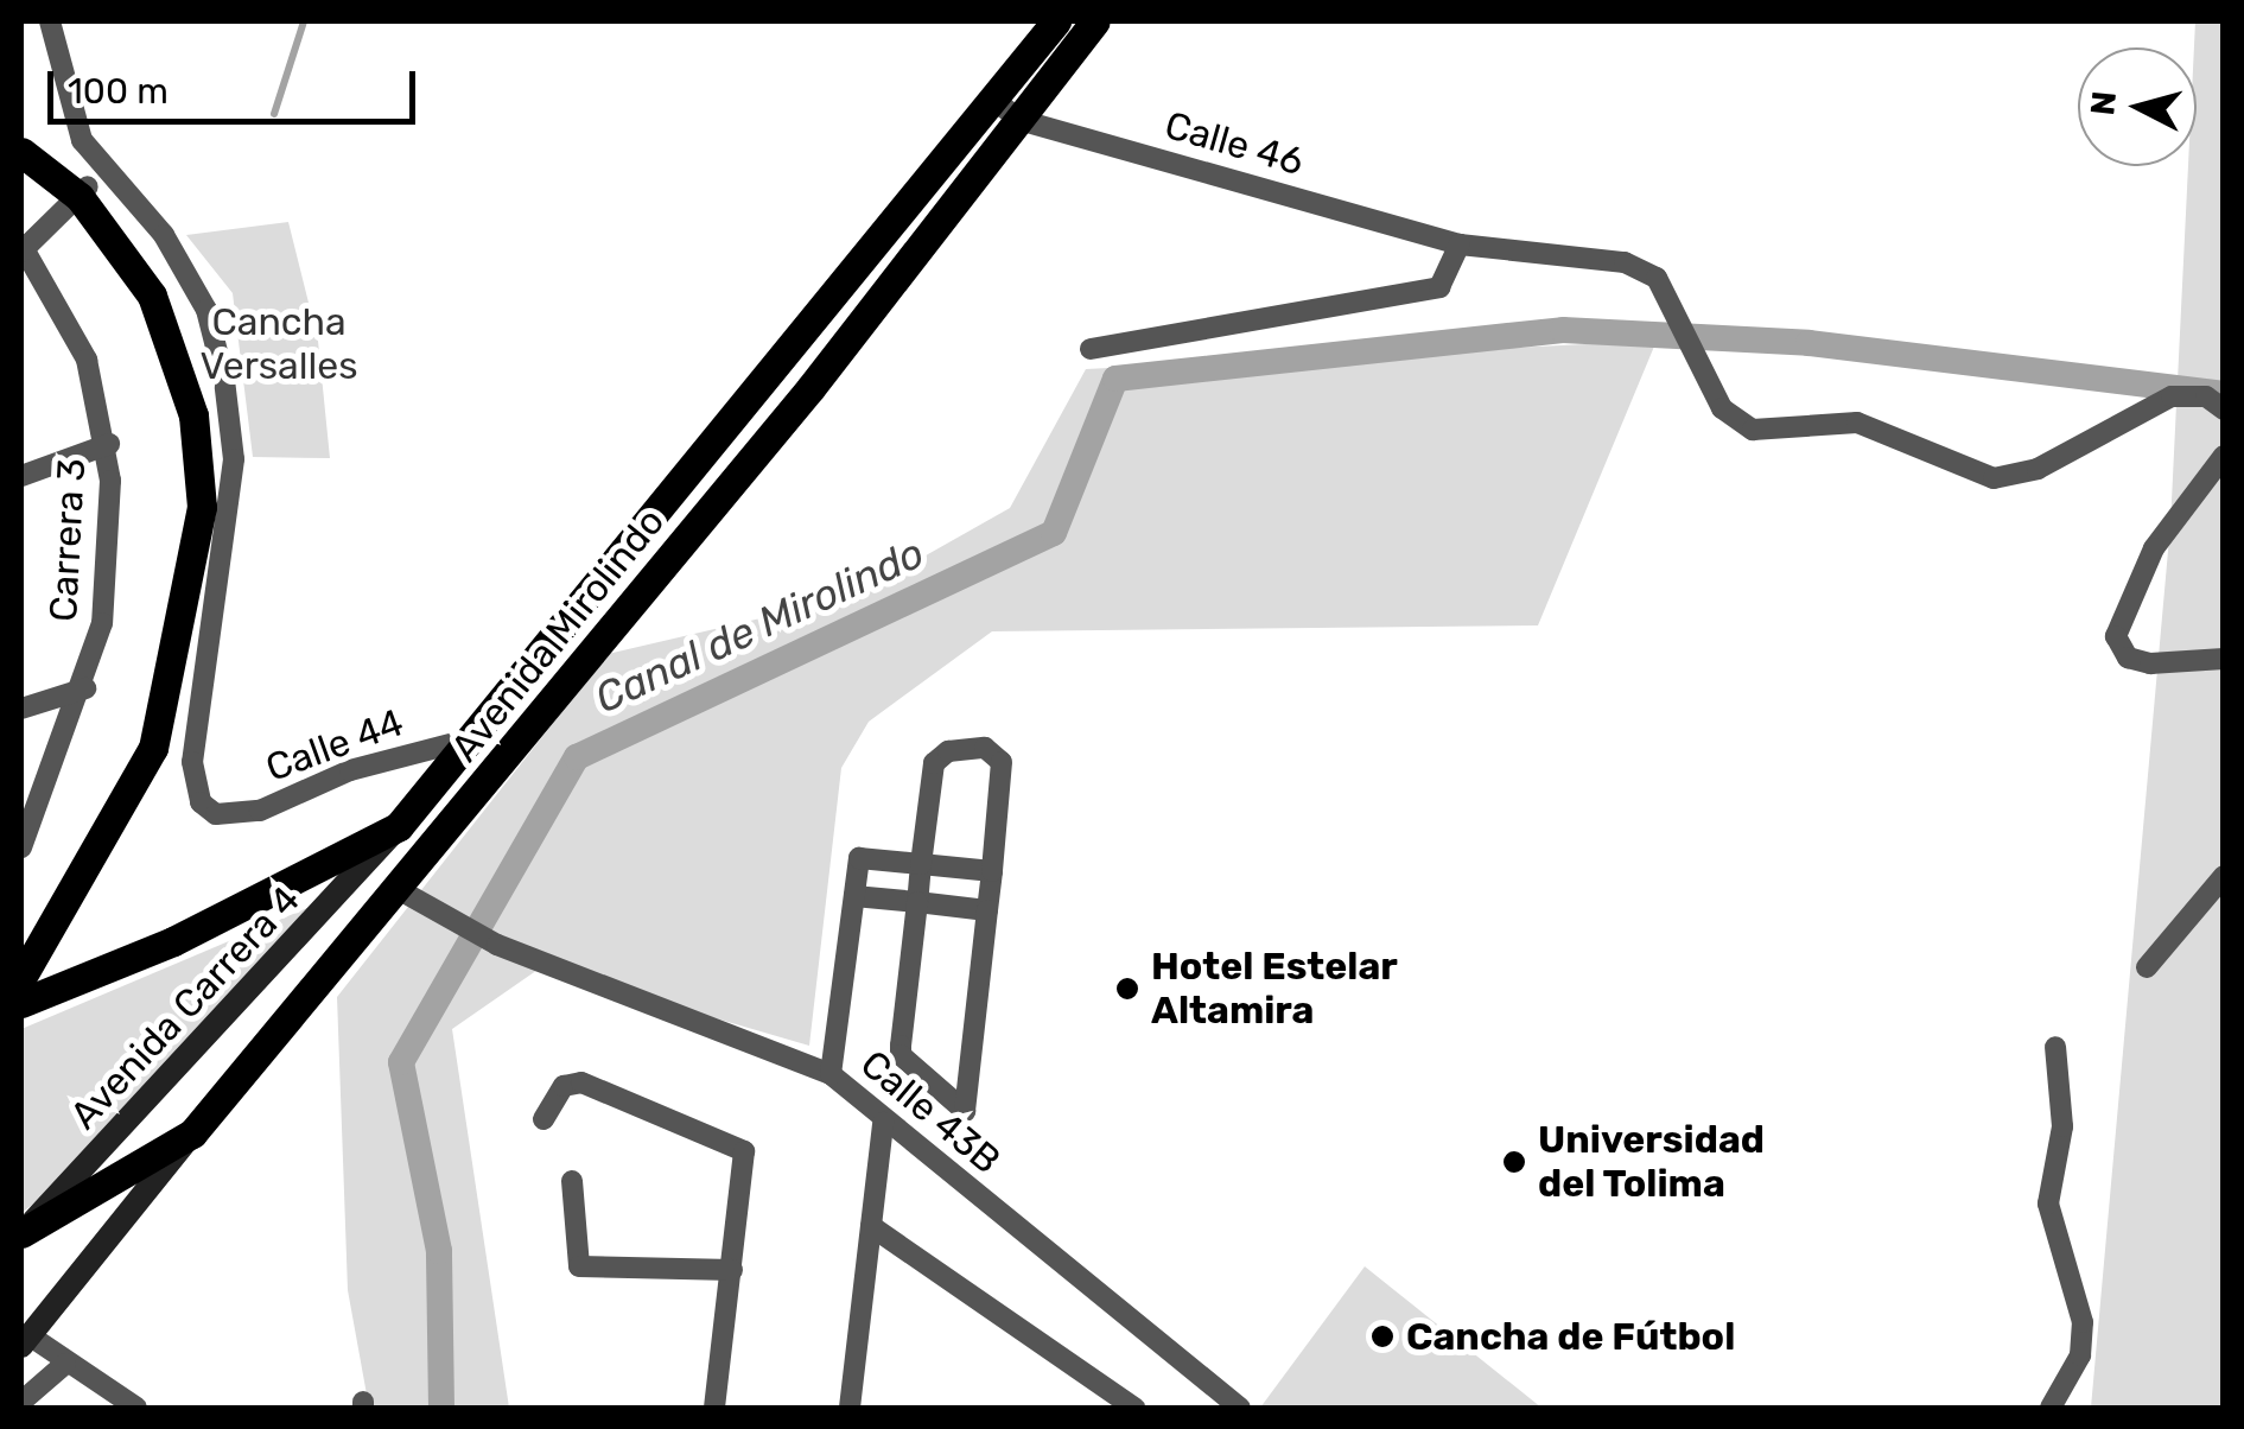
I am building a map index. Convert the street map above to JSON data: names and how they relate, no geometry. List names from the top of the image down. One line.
{"streets":{"main road":["Avenida Mirolindo","Avenida Carrera 4"],"street":["Calle 46","Carrera 3","Calle 44","Calle 43B"]},"crossings":[["Calle 46","Avenida Mirolindo"],["Avenida Mirolindo","Calle 44"],["Avenida Mirolindo","Avenida Carrera 4"],["Avenida Mirolindo","Calle 43B"]],"water":["Canal de Mirolindo"],"parks":["Cancha Versalles"],"places":["Hotel Estelar Altamira","Universidad del Tolima","Cancha de Fútbol"],"scale_bar":"100 m","north":"left"}
